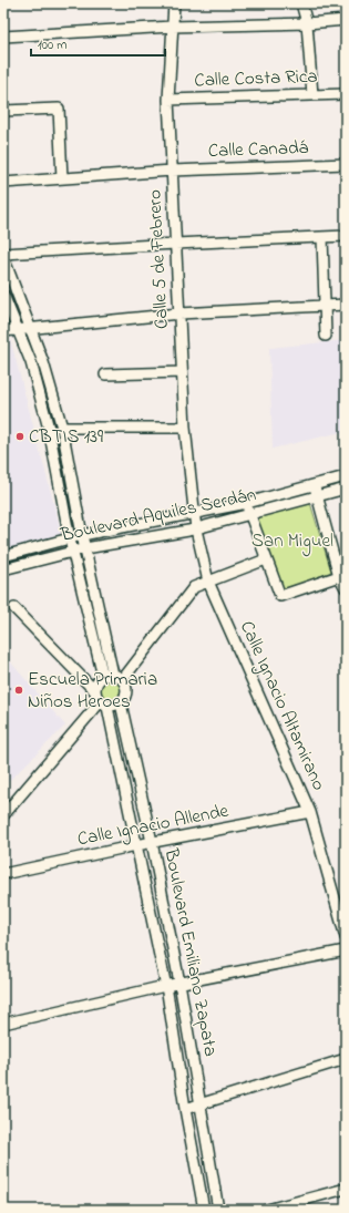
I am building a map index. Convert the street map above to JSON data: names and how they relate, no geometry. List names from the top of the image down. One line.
{"streets":{"street":["Calle Costa Rica","Calle Canadá","Calle 5 de Febrero","Boulevard Aquiles Serdán","Calle Ignacio Altamirano","Calle Ignacio Allende","Boulevard Emiliano Zapata"]},"crossings":[["Calle Costa Rica","Calle 5 de Febrero"],["Calle Canadá","Calle 5 de Febrero"],["Calle 5 de Febrero","Boulevard Aquiles Serdán"],["Calle 5 de Febrero","Calle Ignacio Altamirano"],["Boulevard Aquiles Serdán","Calle Ignacio Altamirano"],["Calle Ignacio Altamirano","Calle Ignacio Allende"],["Calle Ignacio Allende","Boulevard Emiliano Zapata"]],"parks":["San Miguel"],"places":["CBTIS 139","Escuela Primaria Niños Heroes"],"scale_bar":"100 m"}
